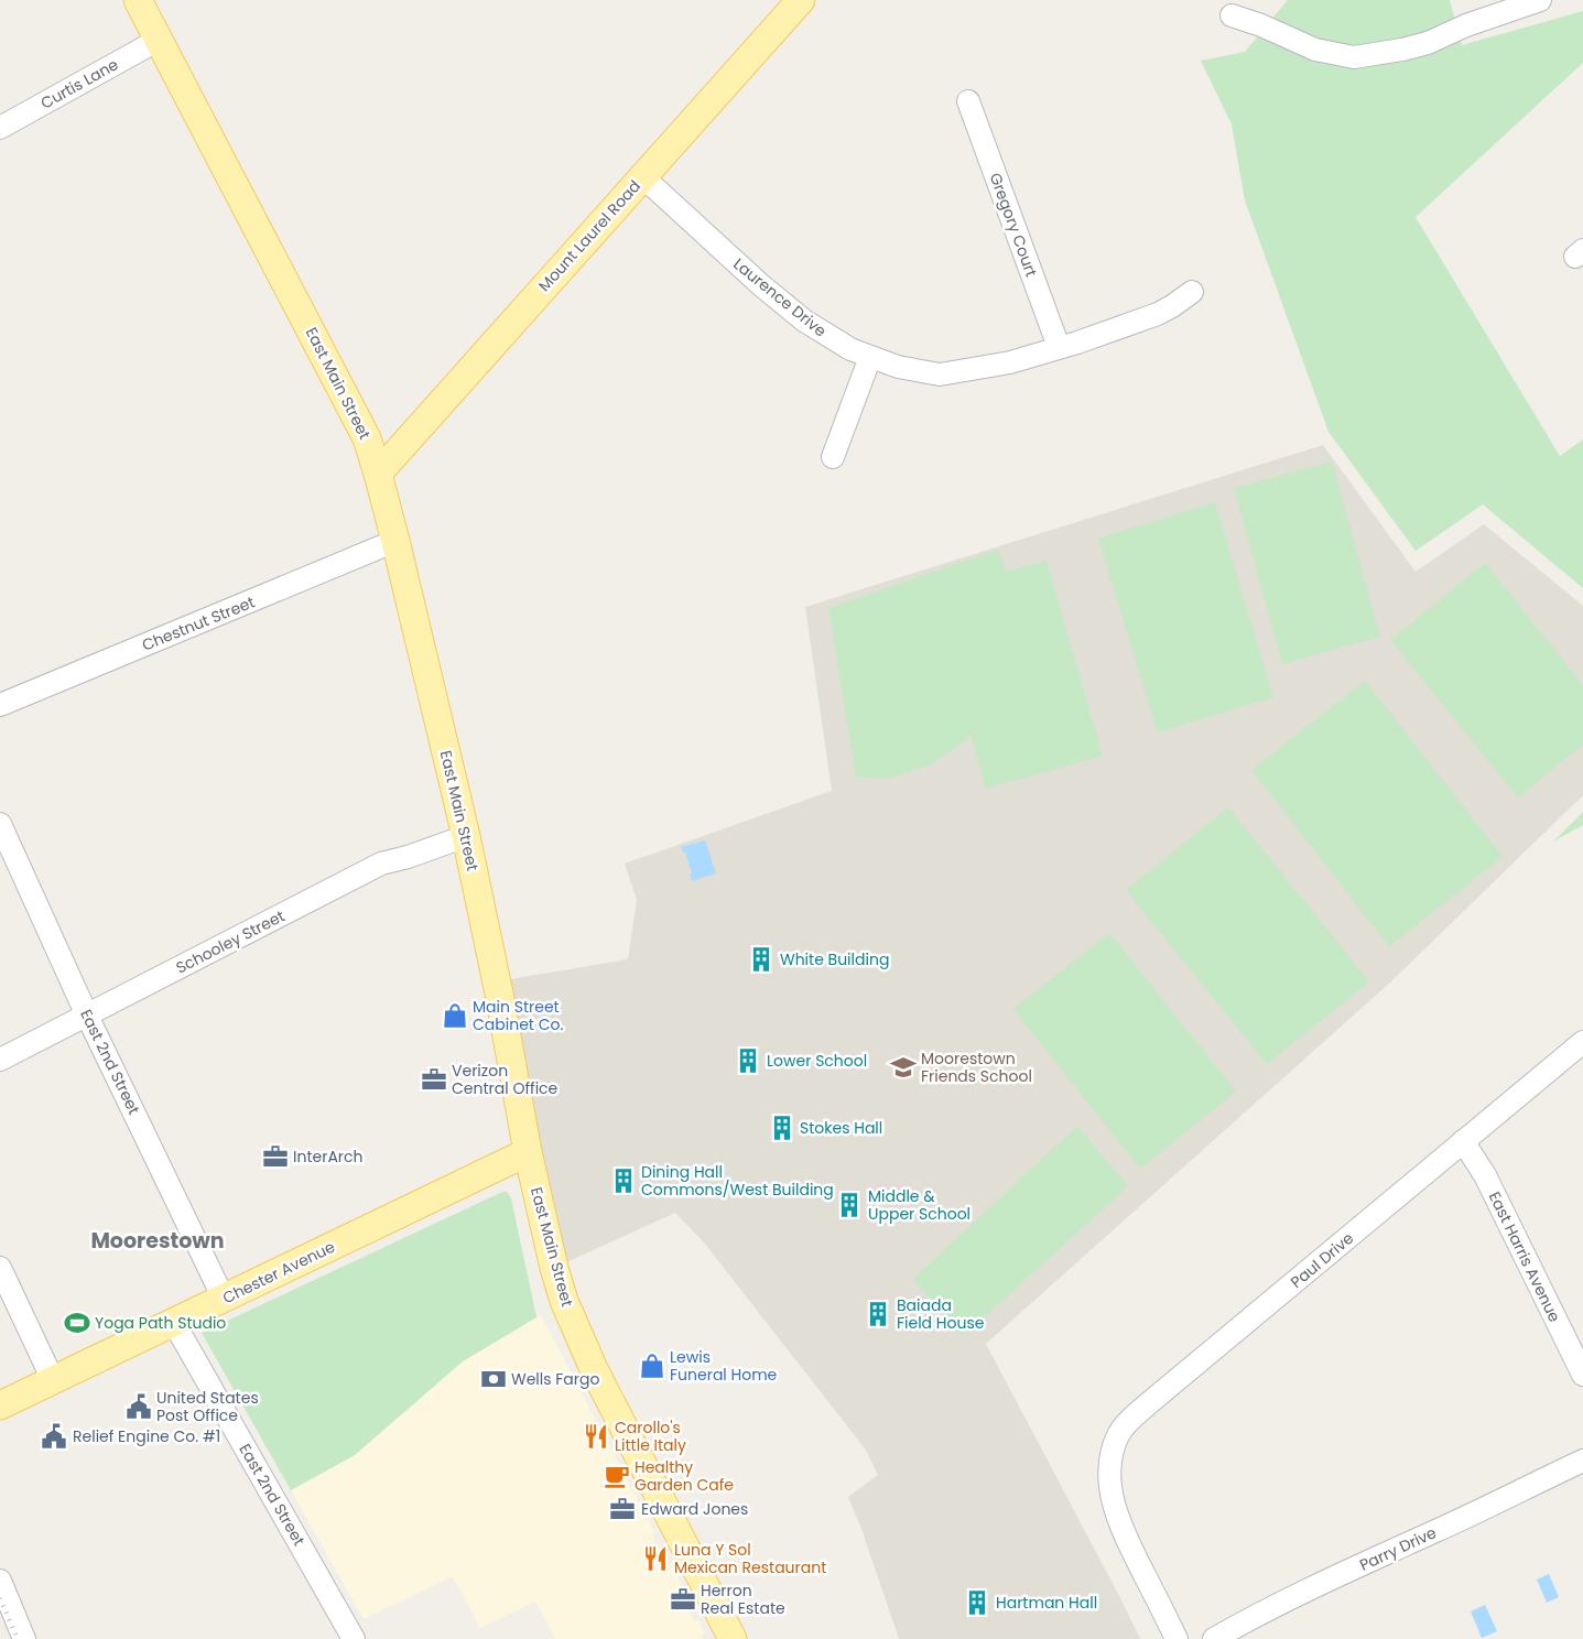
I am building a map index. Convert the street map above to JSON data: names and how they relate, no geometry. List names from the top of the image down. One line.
{"streets":{"main road":["Mount Laurel Road","East Main Street","Chester Avenue"],"street":["Curtis Lane","Gregory Court","Laurence Drive","Chestnut Street","Schooley Street","East 2nd Street","East Harris Avenue","Paul Drive","Parry Drive"]},"crossings":[["Curtis Lane","East Main Street"],["Gregory Court","Laurence Drive"],["Mount Laurel Road","Laurence Drive"],["Mount Laurel Road","East Main Street"],["East Main Street","Chestnut Street"],["East Main Street","Schooley Street"],["East Main Street","Chester Avenue"],["Schooley Street","East 2nd Street"],["East 2nd Street","Chester Avenue"],["East Harris Avenue","Paul Drive"]],"districts":["Moorestown"],"places":{"building":["White Building","Lower School","Stokes Hall","Dining Hall Commons/West Building","Middle & Upper School","Baiada Field House","Hartman Hall"],"shop":["Main Street Cabinet Co.","Lewis Funeral Home"],"school or university":["Moorestown Friends School"],"office":["Verizon Central Office","InterArch","Edward Jones","Herron Real Estate"],"sports":["Yoga Path Studio"],"bank":["Wells Fargo"],"public building":["United States Post Office","Relief Engine Co. #1"],"restaurant":["Carollo's Little Italy","Luna Y Sol Mexican Restaurant"],"cafe":["Healthy Garden Cafe"]}}
